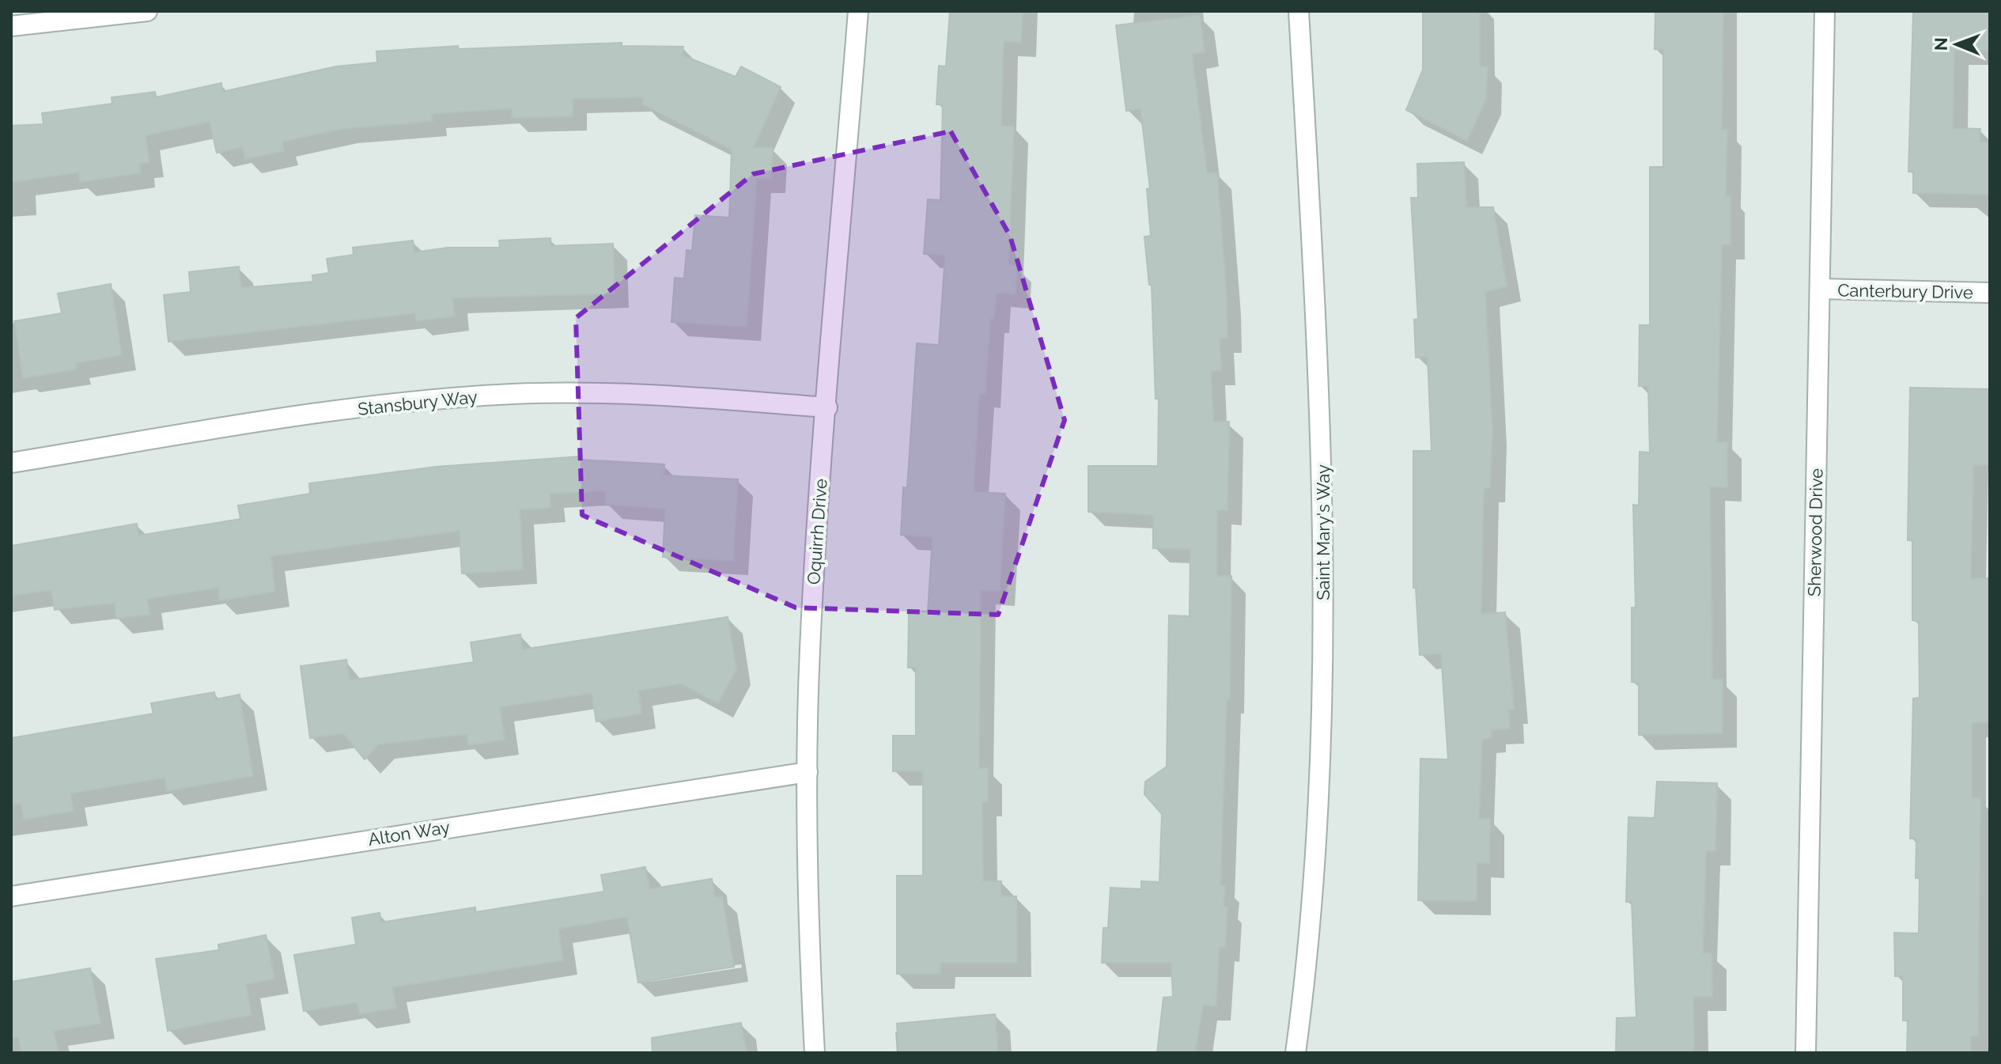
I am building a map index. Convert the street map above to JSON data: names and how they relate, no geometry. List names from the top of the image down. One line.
{"streets":{"street":["Canterbury Drive","Stansbury Way","Oquirrh Drive","Saint Mary's Way","Sherwood Drive","Alton Way"]},"crossings":[["Canterbury Drive","Sherwood Drive"],["Stansbury Way","Oquirrh Drive"],["Oquirrh Drive","Alton Way"]],"north":"left"}
